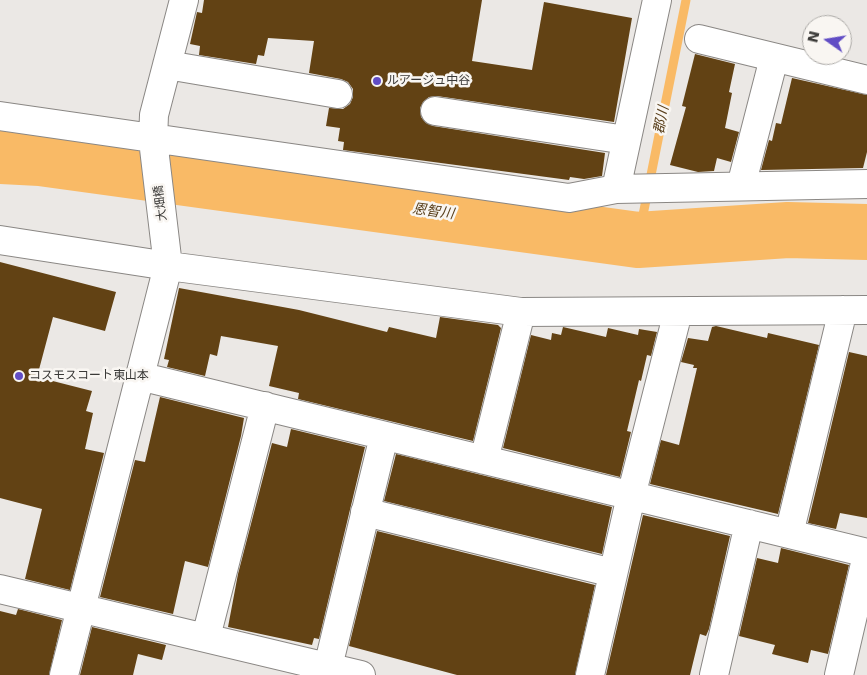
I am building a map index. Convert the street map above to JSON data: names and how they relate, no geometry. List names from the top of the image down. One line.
{"streets":{"street":["大畑橋"]},"water":["郡川","恩智川"],"places":["ルアージュ中谷","コスモスコート東山本"],"north":"left"}
